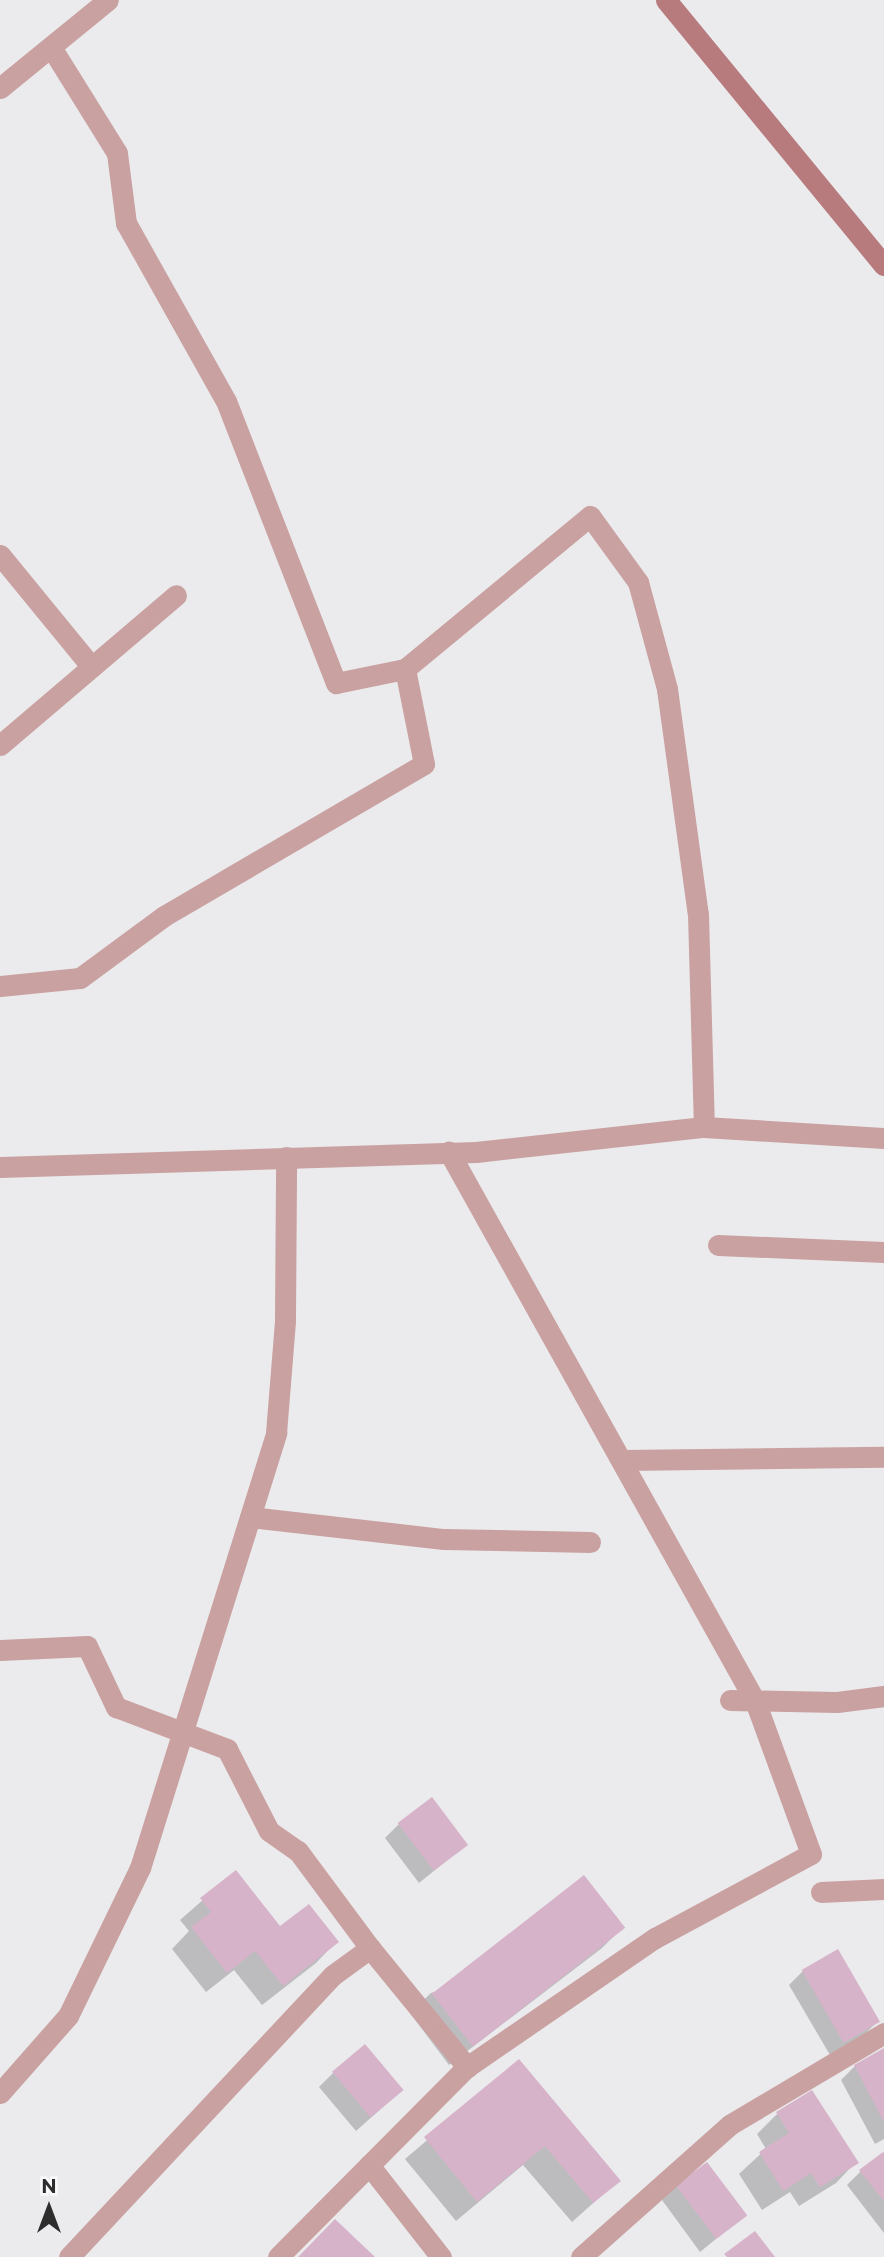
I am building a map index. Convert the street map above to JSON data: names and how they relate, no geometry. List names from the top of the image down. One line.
{"north":"top"}
